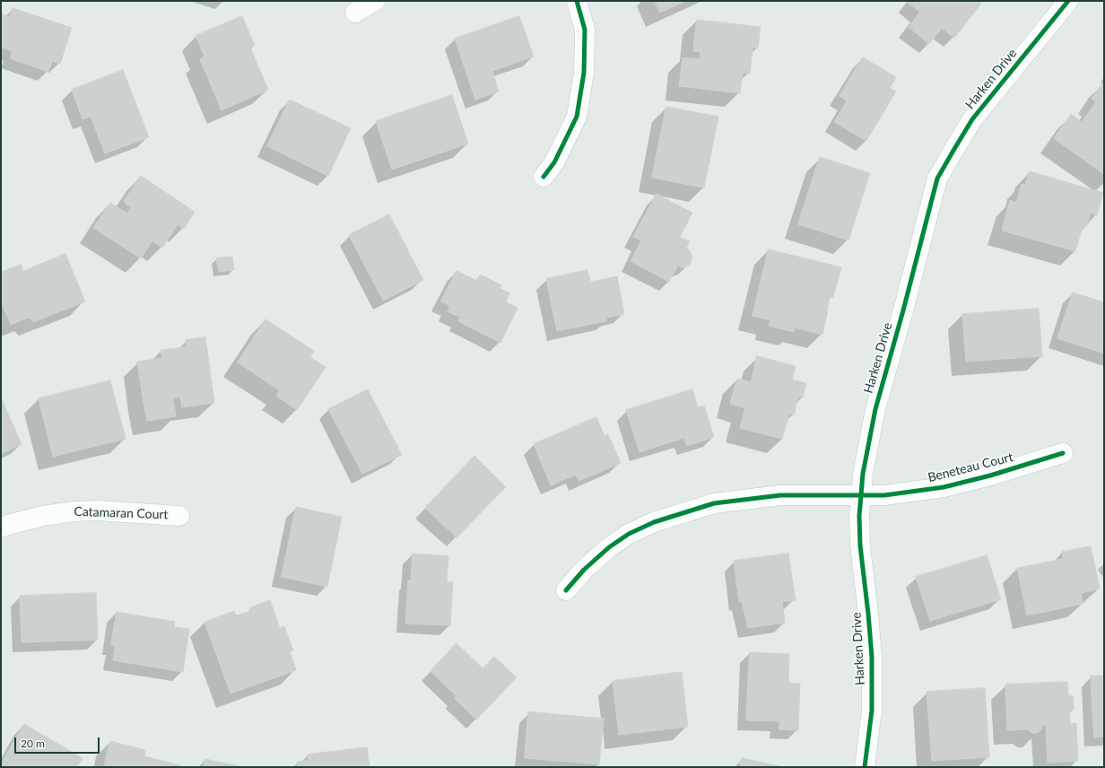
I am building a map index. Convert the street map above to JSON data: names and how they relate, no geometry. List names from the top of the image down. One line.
{"streets":{"street":["Harken Drive","Beneteau Court","Catamaran Court"]},"crossings":[["Harken Drive","Beneteau Court"]],"scale_bar":"20 m"}
